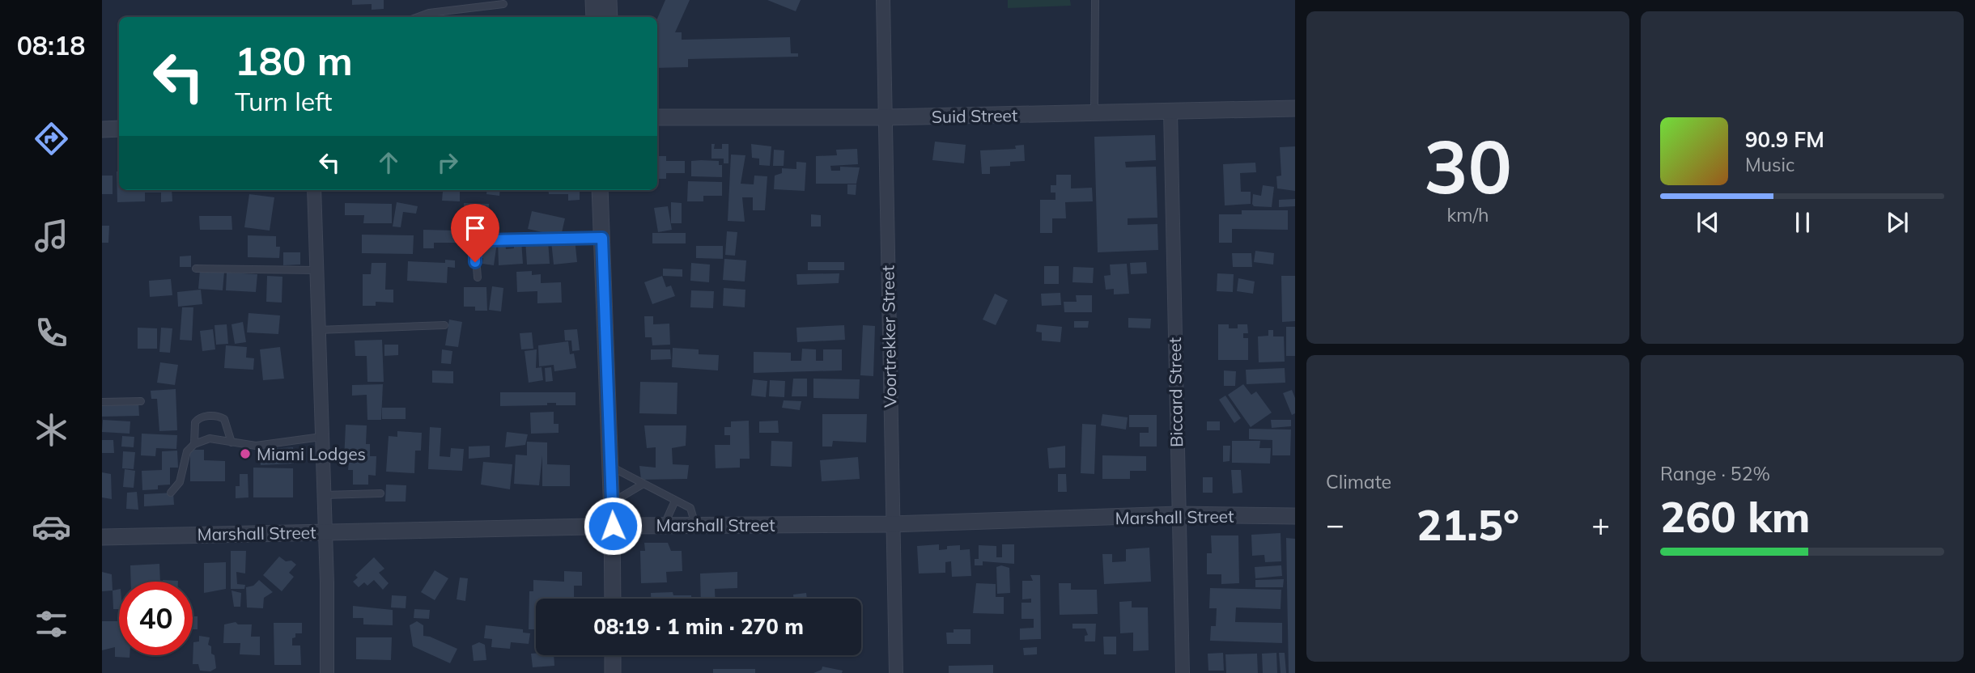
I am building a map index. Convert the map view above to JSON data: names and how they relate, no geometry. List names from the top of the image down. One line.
{"streets":{"street":["Suid Street","Voortrekker Street","Biccard Street","Marshall Street"]},"crossings":[["Suid Street","Voortrekker Street"],["Suid Street","Biccard Street"],["Voortrekker Street","Marshall Street"],["Biccard Street","Marshall Street"]],"places":["Miami Lodges"],"page":{"tabs":"08:18","tile":[["30","km/h"],"Climate",["Range · 52%","260 km"]],"turn":["180 m","Turn left"],"song":["90.9 FM","Music"],"heat":["−","21.5°","+"],"limit":"40","trip":"08:19 · 1 min · 270 m"}}
